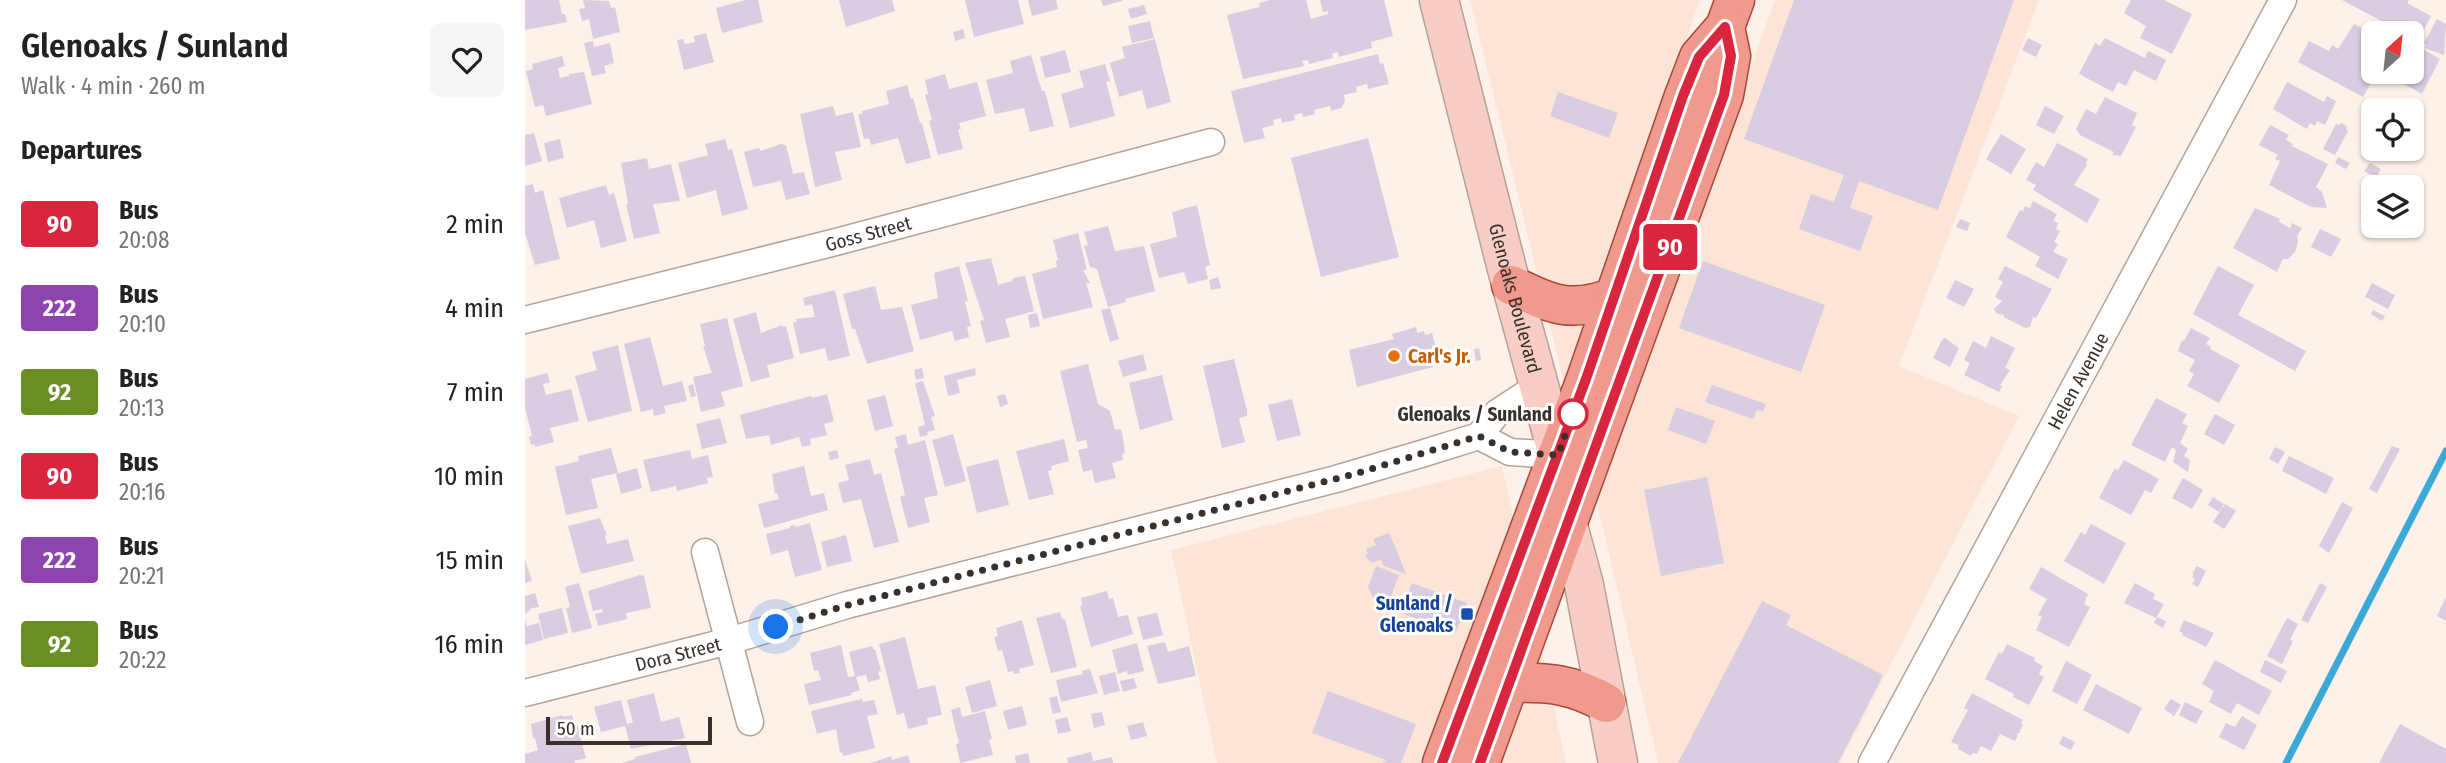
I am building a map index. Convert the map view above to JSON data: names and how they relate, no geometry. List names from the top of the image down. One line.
{"streets":{"main road":["Glenoaks Boulevard"],"street":["Goss Street","Helen Avenue","Dora Street"]},"places":{"other":["Carl's Jr.","Glenoaks / Sunland"],"transit":["Sunland / Glenoaks"]},"lines":["bus line 90"],"scale_bar":"50 m","north":"top right","page":{"heading":[["Glenoaks / Sunland","Walk · 4 min · 260 m"],"Departures"],"on_map":"90","list":[{"mark":"90","name":"Bus","note":"20:08","value":"2 min"},{"mark":"222","name":"Bus","note":"20:10","value":"4 min"},{"mark":"92","name":"Bus","note":"20:13","value":"7 min"},{"mark":"90","name":"Bus","note":"20:16","value":"10 min"},{"mark":"222","name":"Bus","note":"20:21","value":"15 min"},{"mark":"92","name":"Bus","note":"20:22","value":"16 min"}],"scale":"50 m"}}
